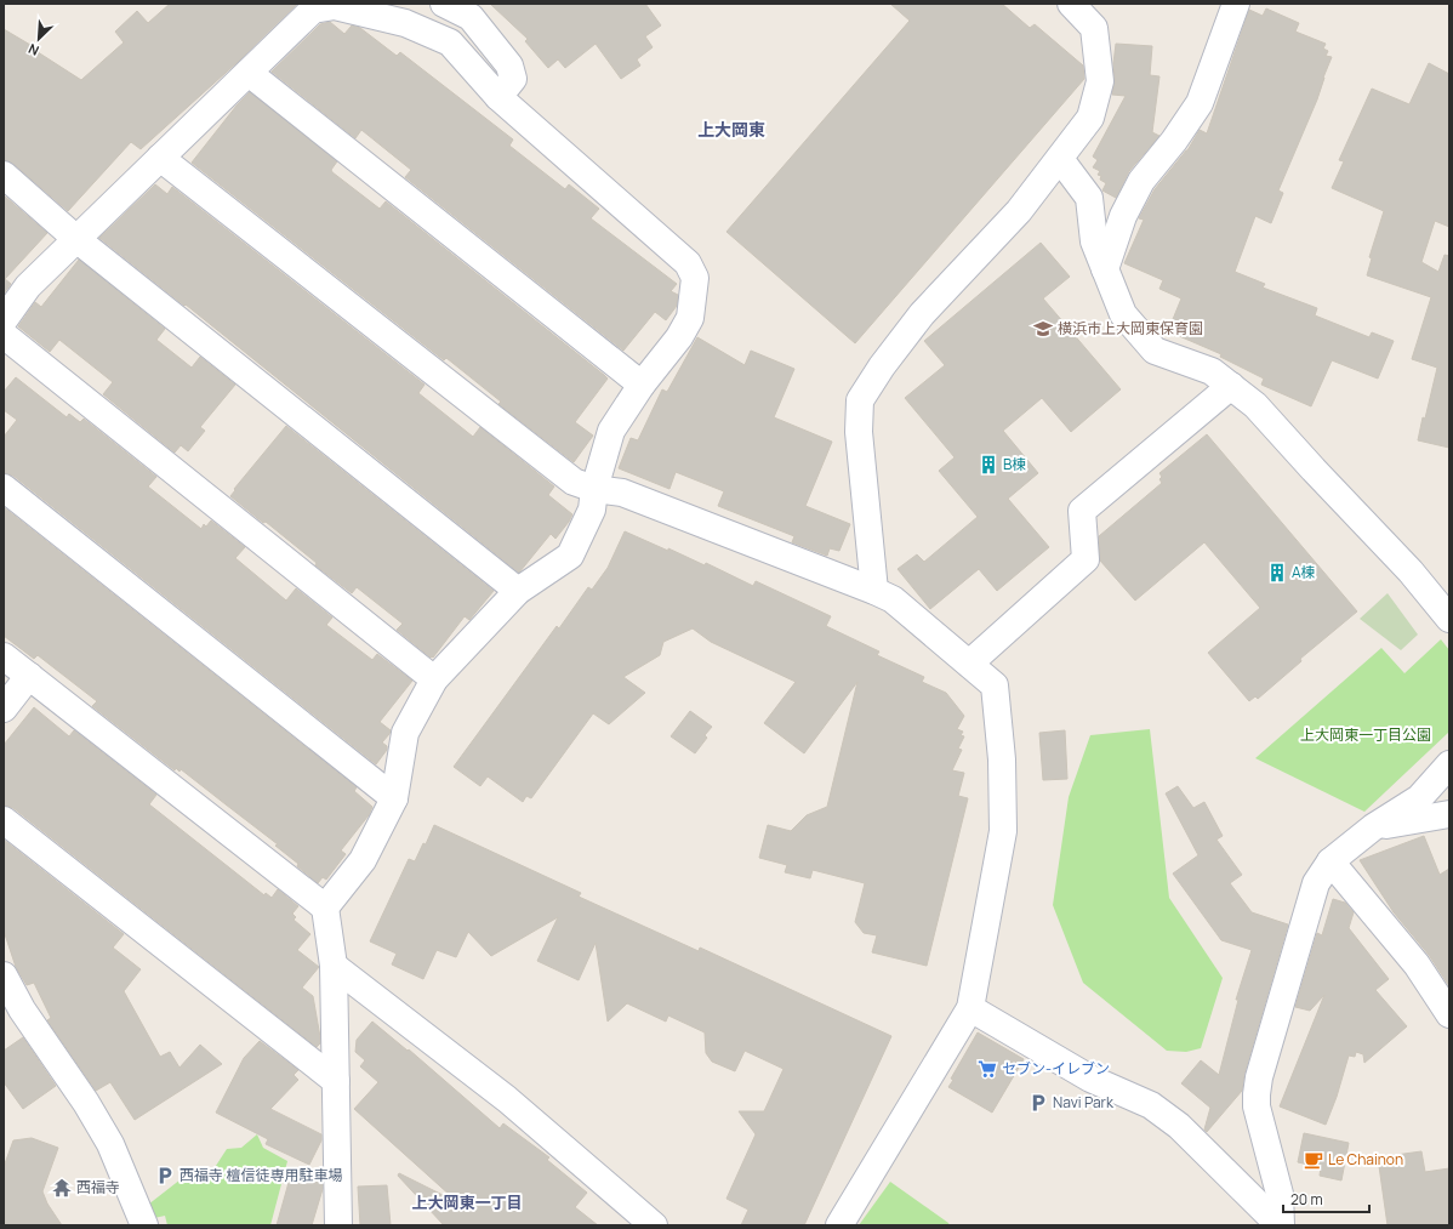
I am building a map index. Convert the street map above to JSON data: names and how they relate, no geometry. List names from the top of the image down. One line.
{"districts":["上大岡東","上大岡東一丁目"],"parks":["上大岡東一丁目公園"],"places":{"school or university":["横浜市上大岡東保育園"],"building":["B棟","A棟"],"supermarket":["セブン-イレブン"],"parking":["Navi Park","西福寺 檀信徒専用駐車場"],"cafe":["Le Chainon"],"temple":["西福寺"]},"scale_bar":"20 m","north":"bottom left"}
